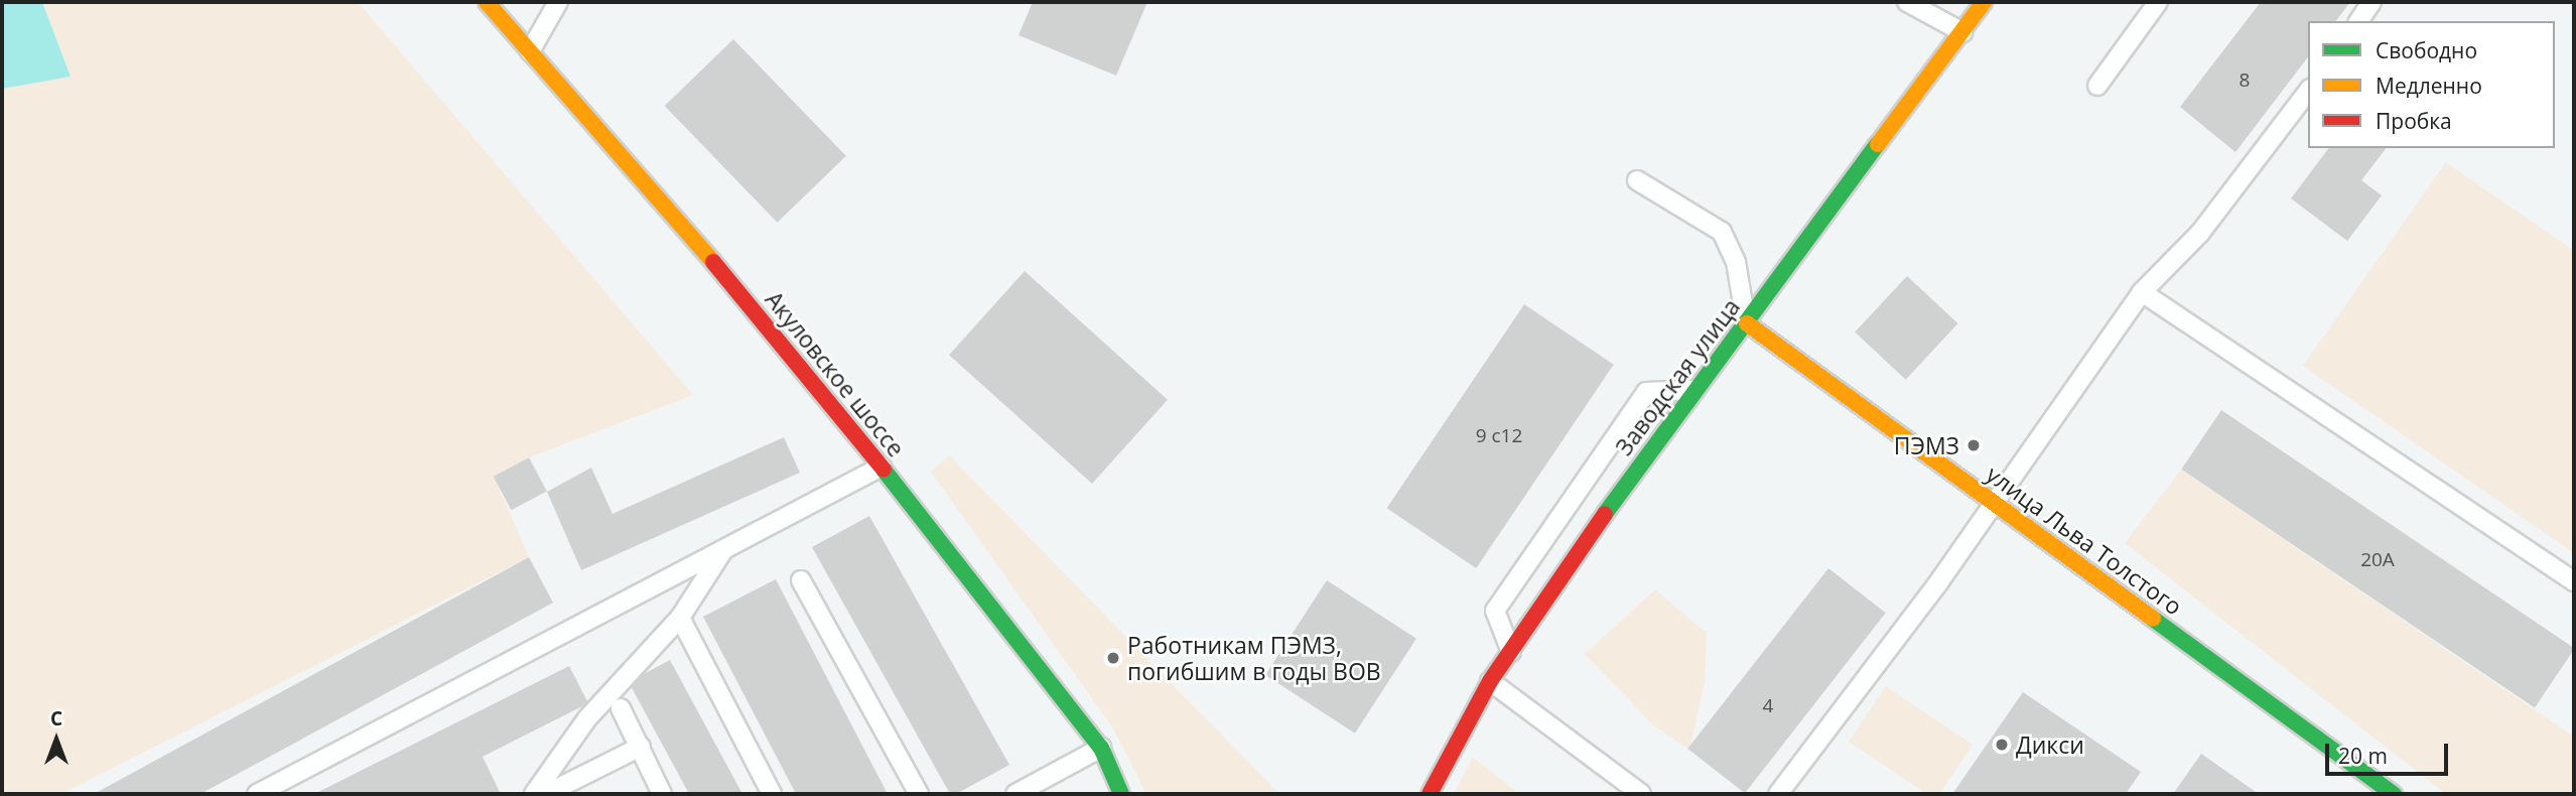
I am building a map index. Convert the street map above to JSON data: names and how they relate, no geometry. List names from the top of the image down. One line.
{"streets":{"street":["Акуловское шоссе","Заводская улица","улица Льва Толстого"]},"crossings":[["Заводская улица","улица Льва Толстого"]],"places":["ПЭМЗ","Работникам ПЭМЗ, погибшим в годы ВОВ","Дикси"],"house_numbers":["8","9 с12","20А","4"],"legend":["Свободно","Медленно","Пробка"],"scale_bar":"20 m","north":"top"}
